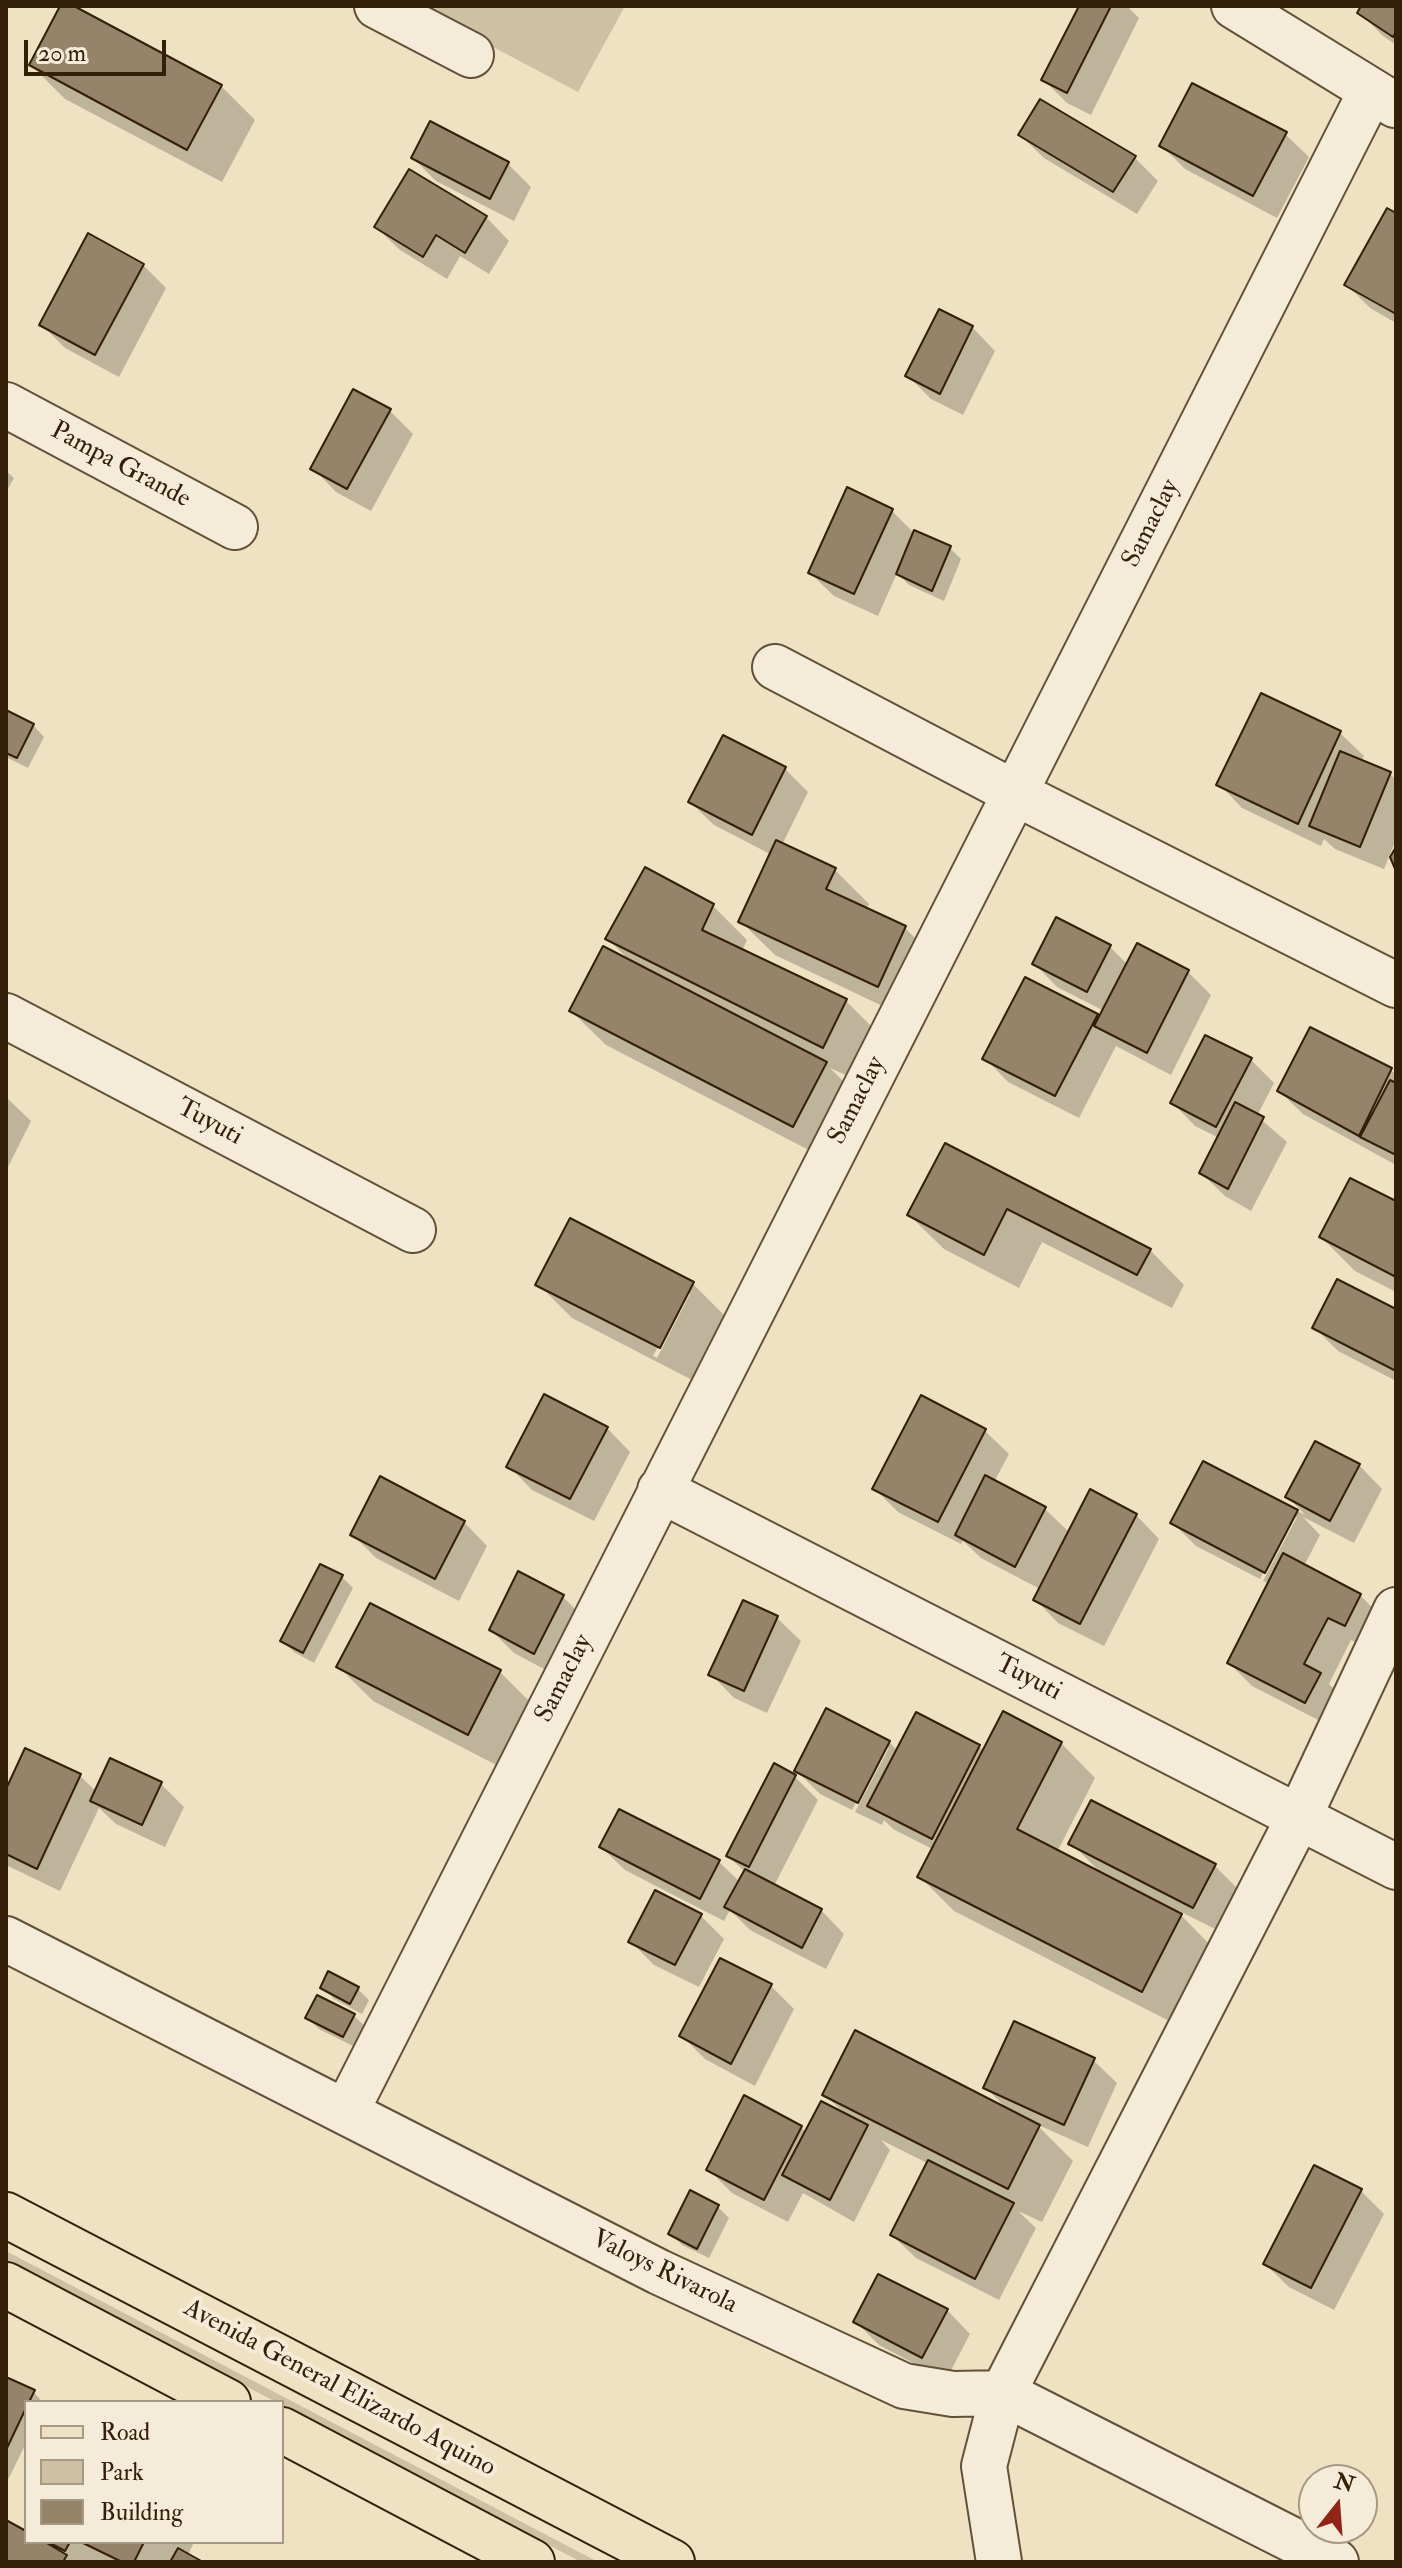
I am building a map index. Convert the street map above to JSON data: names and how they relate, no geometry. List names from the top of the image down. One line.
{"streets":{"main road":["Avenida General Elizardo Aquino"],"street":["Pampa Grande","Samaclay","Tuyuti","Valoys Rivarola"]},"crossings":[["Samaclay","Tuyuti"],["Samaclay","Valoys Rivarola"]],"legend":["Road","Park","Building"],"scale_bar":"20 m","north":"top"}
